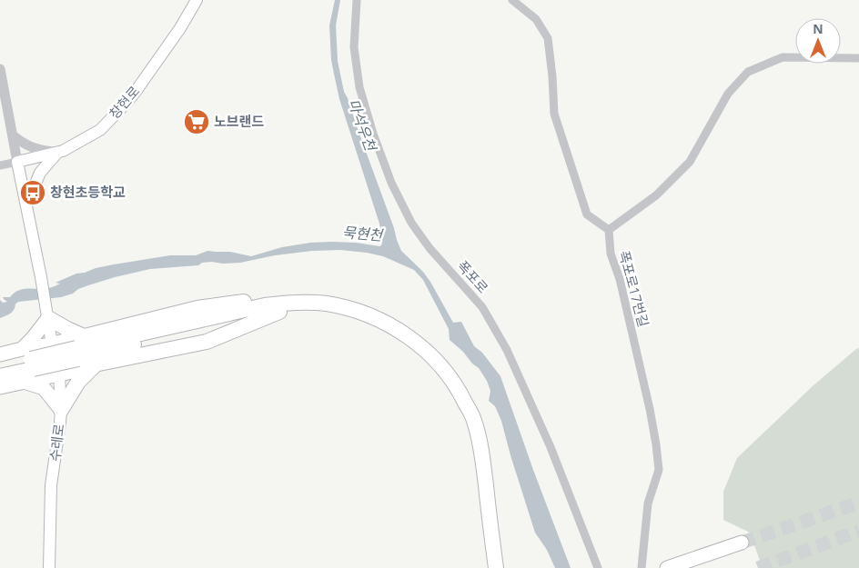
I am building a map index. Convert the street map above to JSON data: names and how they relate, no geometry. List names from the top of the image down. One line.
{"streets":{"main road":["창현로","수레로"],"street":["폭포로","폭포로17번길"]},"water":["마석우천","묵현천"],"places":{"supermarket":["노브랜드"],"bus stop":["창현초등학교"]},"north":"top"}
